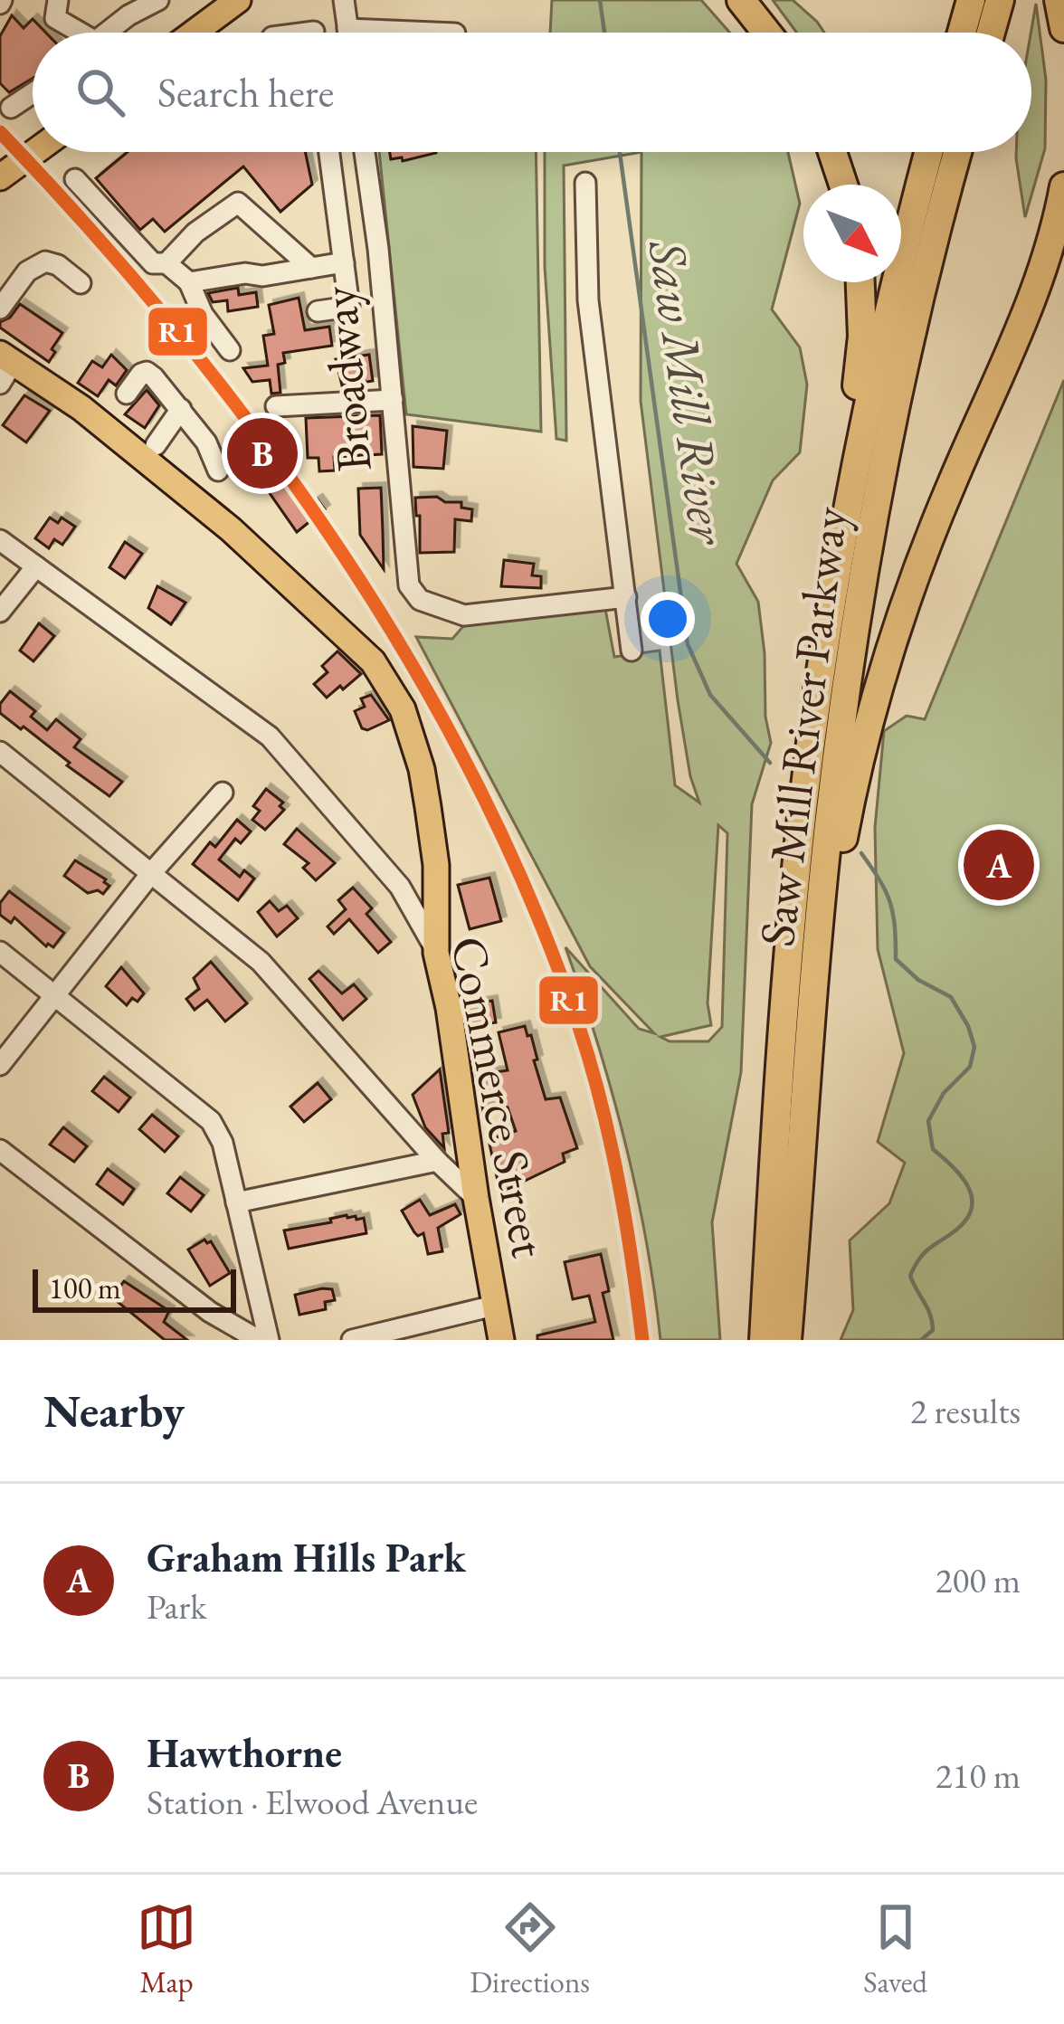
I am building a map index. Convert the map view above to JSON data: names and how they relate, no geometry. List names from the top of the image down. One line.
{"streets":{"highway":["Saw Mill River Parkway"],"main road":["Commerce Street"],"street":["Broadway"]},"water":["Saw Mill River"],"lines":["transit line R1"],"scale_bar":"100 m","north":"bottom right","page":{"search":"Search here","pins":["B","A"],"scale":"100 m","heading":["Nearby","2 results"],"list":[{"mark":"A","name":"Graham Hills Park","note":"Park","value":"200 m"},{"mark":"B","name":"Hawthorne","note":"Station · Elwood Avenue","value":"210 m"}],"nav":["Map","Directions","Saved"]}}
